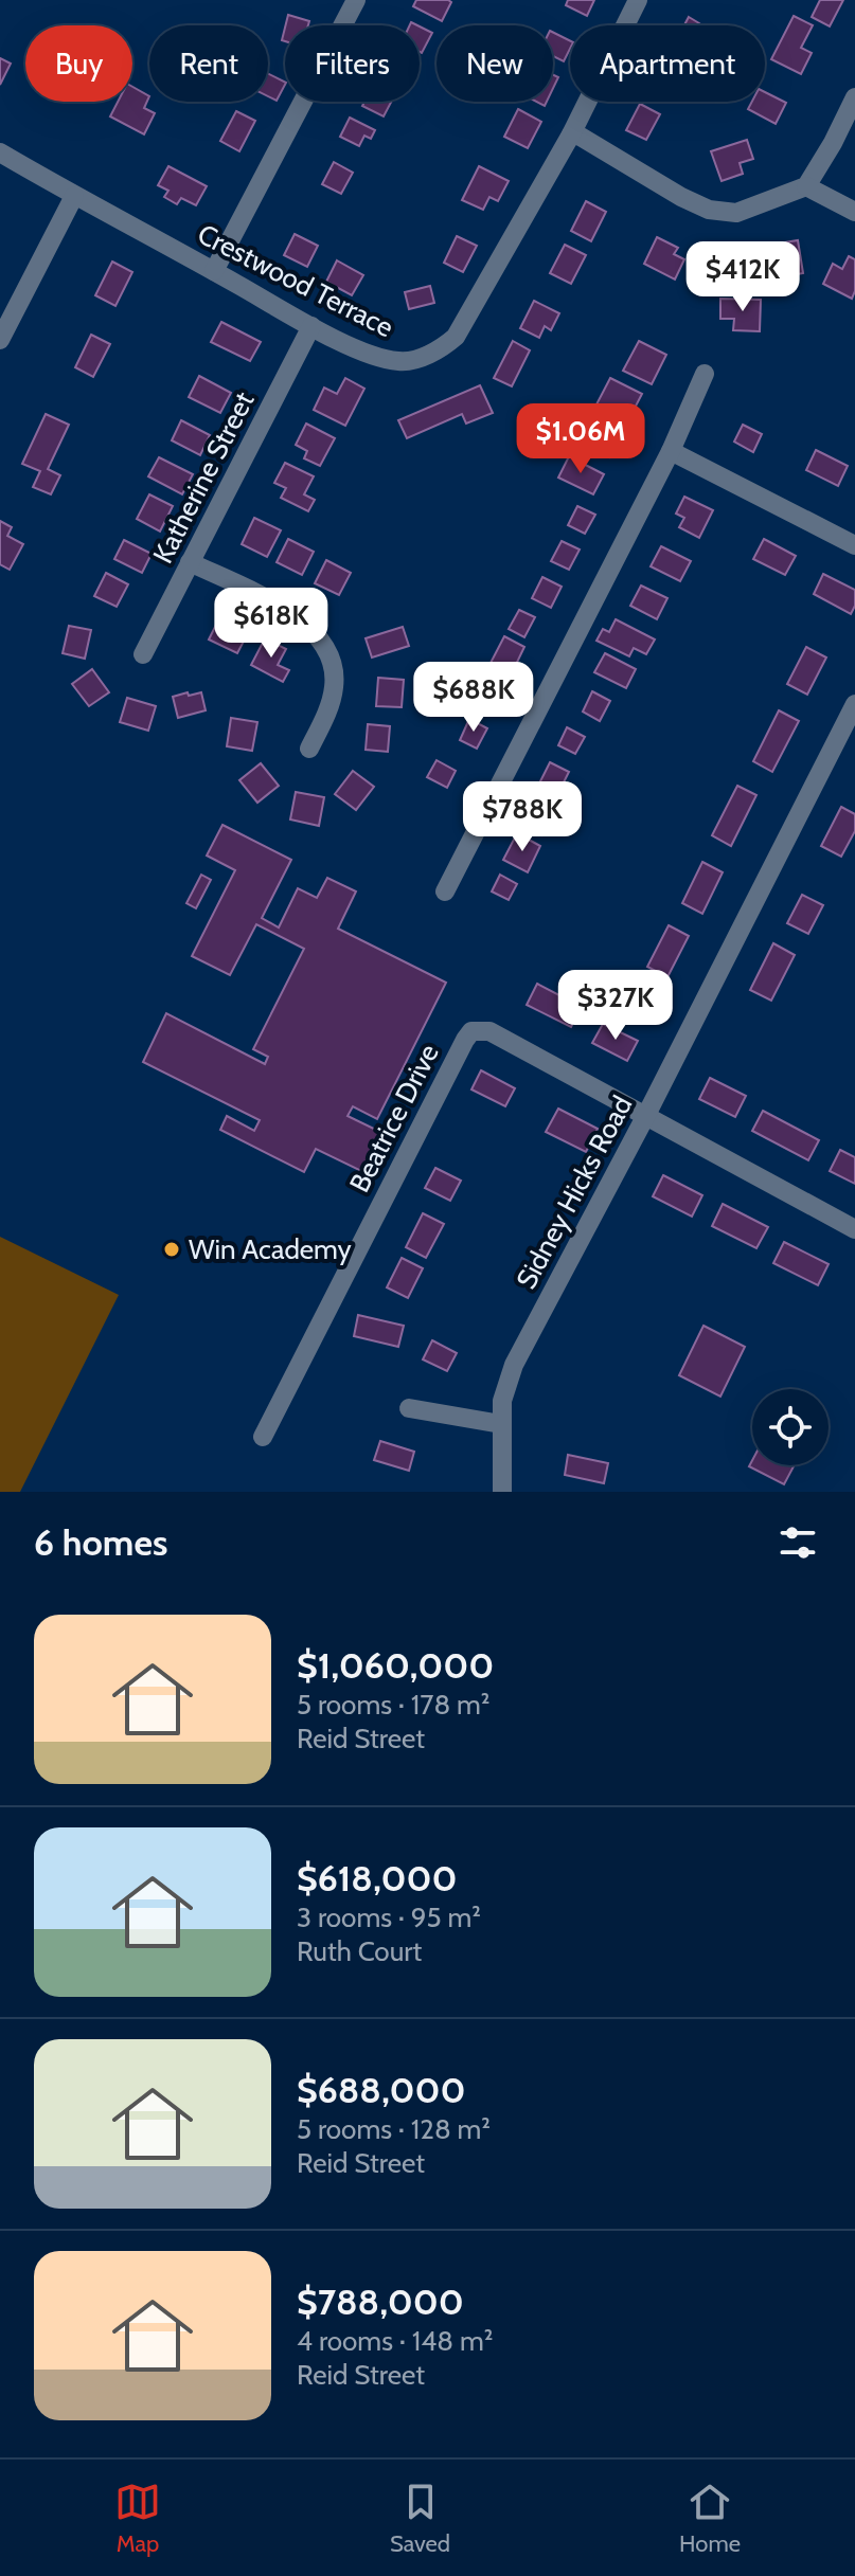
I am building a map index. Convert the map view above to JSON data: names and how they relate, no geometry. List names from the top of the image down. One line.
{"streets":{"street":["Crestwood Terrace","Katherine Street","Beatrice Drive","Sidney Hicks Road"]},"crossings":[["Crestwood Terrace","Katherine Street"],["Beatrice Drive","Sidney Hicks Road"]],"places":["Win Academy"],"page":{"chip":["Buy","Rent","Filters","New","Apartment"],"price":["$412K","$1.06M","$618K","$688K","$788K","$327K"],"heading":"6 homes","list":[{"name":"$1,060,000","note":"5 rooms · 178 m² · Reid Street"},{"name":"$618,000","note":"3 rooms · 95 m² · Ruth Court"},{"name":"$688,000","note":"5 rooms · 128 m² · Reid Street"},{"name":"$788,000","note":"4 rooms · 148 m² · Reid Street"}],"tabs":["Map","Saved","Home"]}}
